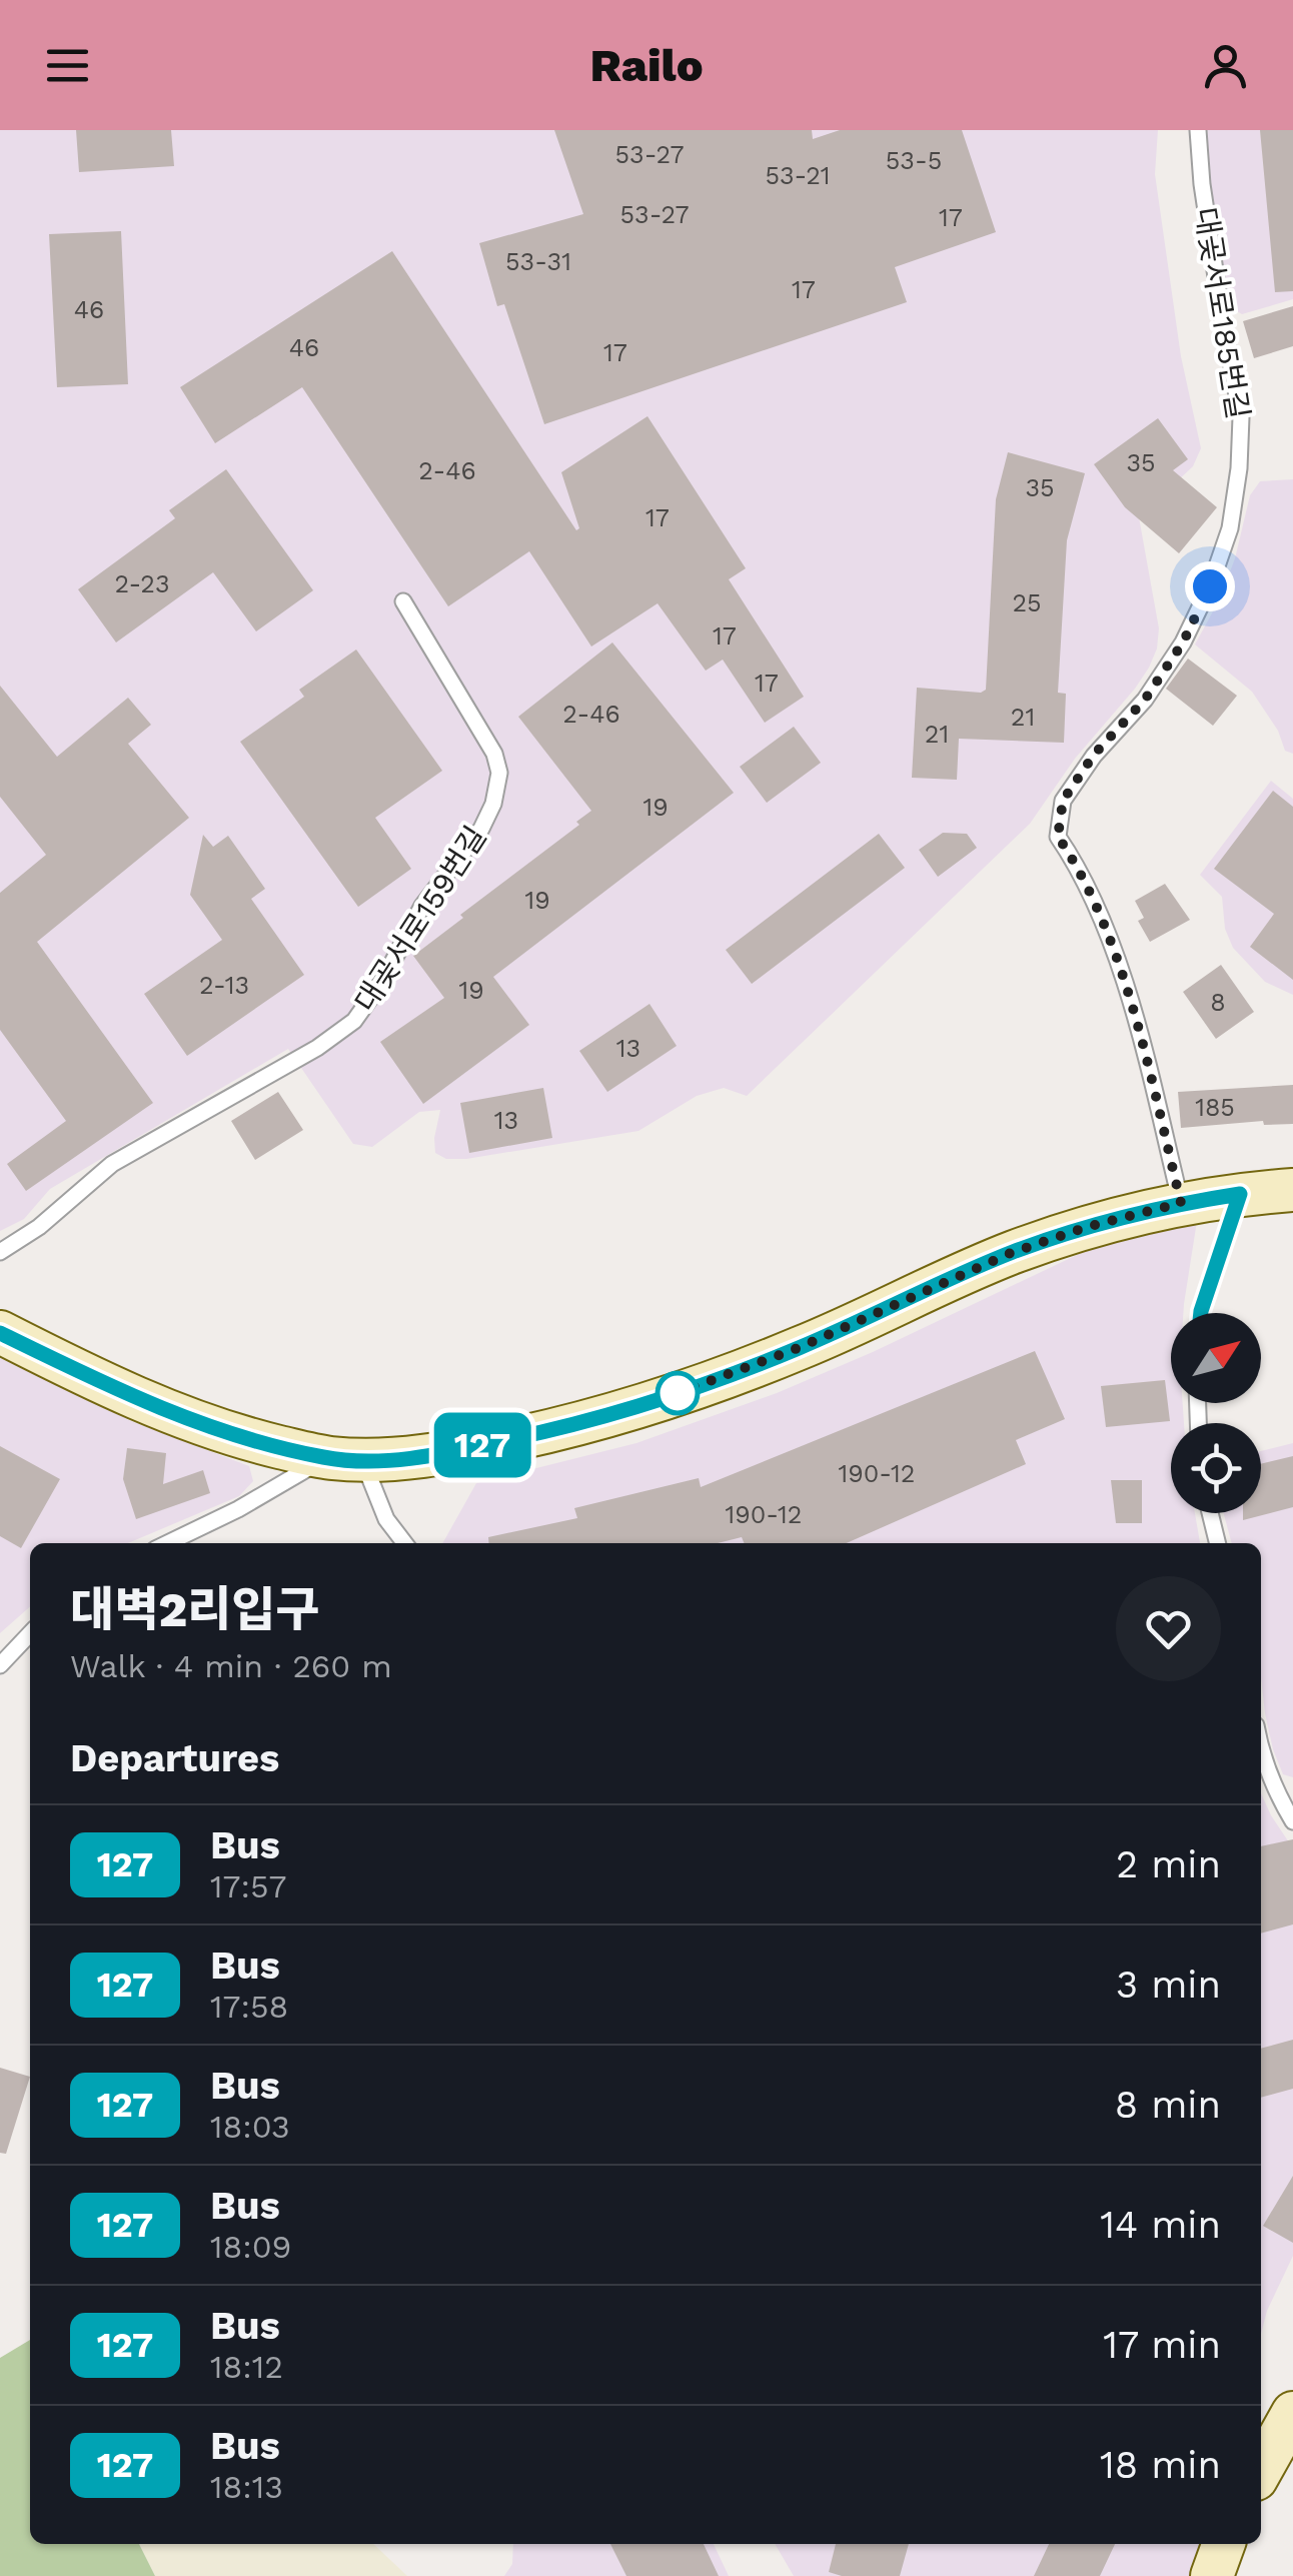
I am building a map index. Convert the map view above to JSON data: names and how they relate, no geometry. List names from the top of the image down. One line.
{"streets":{"lane":["대곶서로185번길","대곶서로159번길"]},"lines":["bus line 127"],"house_numbers":["53-27","53-5","53-21","53-27","17","53-31","17","46","46","17","35","2-46","35","17","2-23","25","17","17","2-46","21","21","19","19","2-13","19","8","13","185","13","190-12","190-12"],"north":"top right","page":{"header":"Railo","on_map":"127","heading":[["대벽2리입구","Walk · 4 min · 260 m"],"Departures"],"list":[{"mark":"127","name":"Bus","note":"17:57","value":"2 min"},{"mark":"127","name":"Bus","note":"17:58","value":"3 min"},{"mark":"127","name":"Bus","note":"18:03","value":"8 min"},{"mark":"127","name":"Bus","note":"18:09","value":"14 min"},{"mark":"127","name":"Bus","note":"18:12","value":"17 min"},{"mark":"127","name":"Bus","note":"18:13","value":"18 min"}]}}
